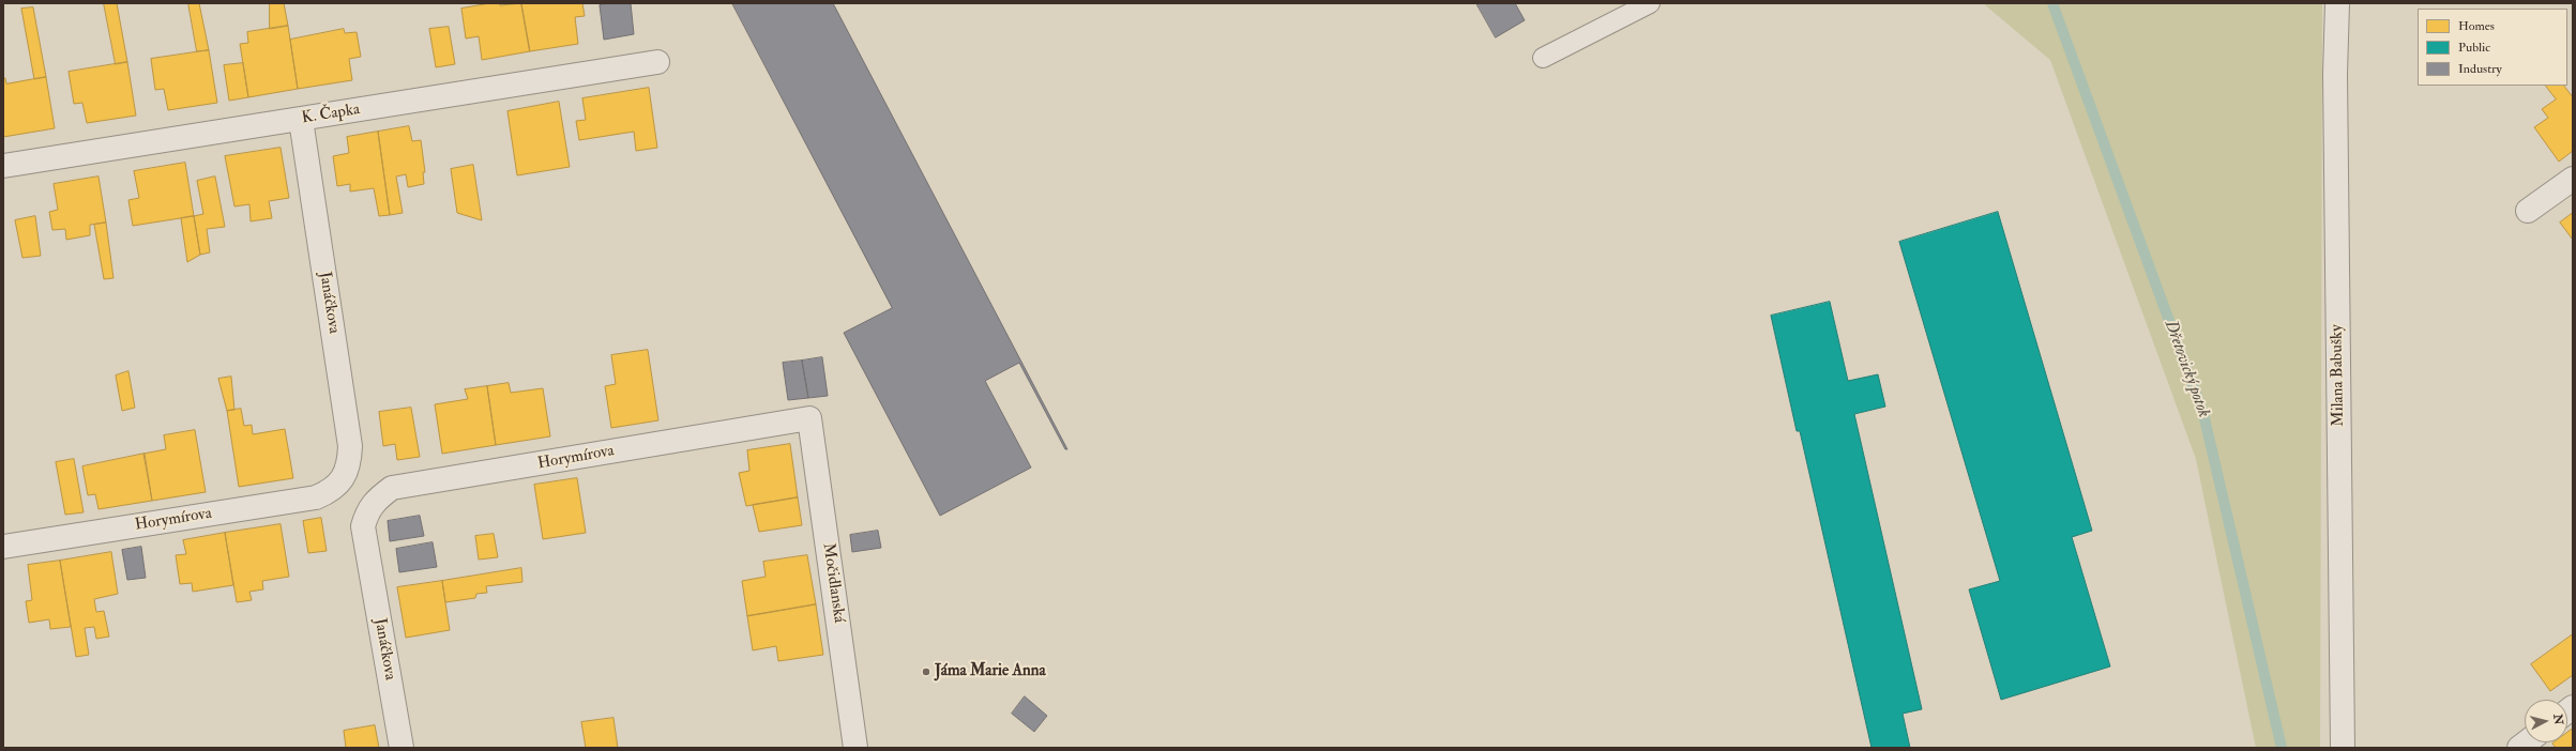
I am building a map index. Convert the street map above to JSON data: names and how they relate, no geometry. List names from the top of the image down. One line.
{"streets":{"street":["K. Čapka","Janáčkova","Milana Babušky","Horymírova","Močidlanská"]},"crossings":[["K. Čapka","Janáčkova"],["Janáčkova","Horymírova"],["Horymírova","Močidlanská"]],"water":["Dřetovický potok"],"places":["Jáma Marie Anna"],"legend":["Homes","Public","Industry"],"north":"right"}
